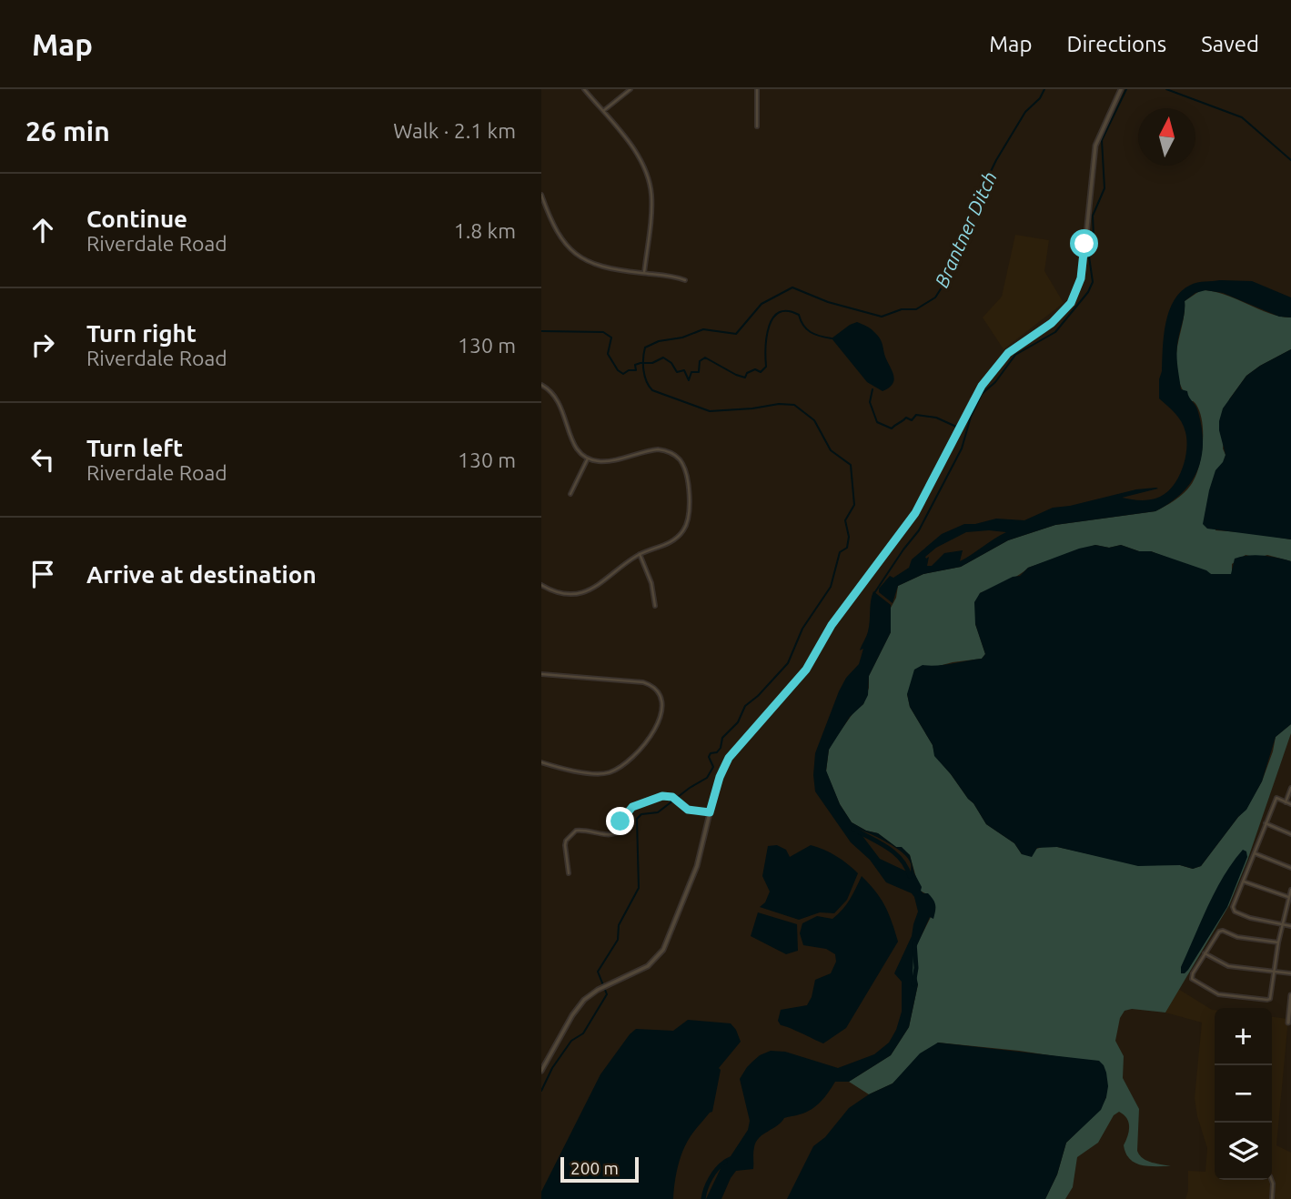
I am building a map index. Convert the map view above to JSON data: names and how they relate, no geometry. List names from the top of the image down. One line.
{"water":["Brantner Ditch"],"scale_bar":"200 m","north":"top","page":{"header":"Map","nav":["Map","Directions","Saved"],"heading":["26 min","Walk · 2.1 km"],"list":[["Continue","Riverdale Road","1.8 km"],["Turn right","Riverdale Road","130 m"],["Turn left","Riverdale Road","130 m"],"Arrive at destination"],"map_buttons":["+","−"],"scale":"200 m"}}
